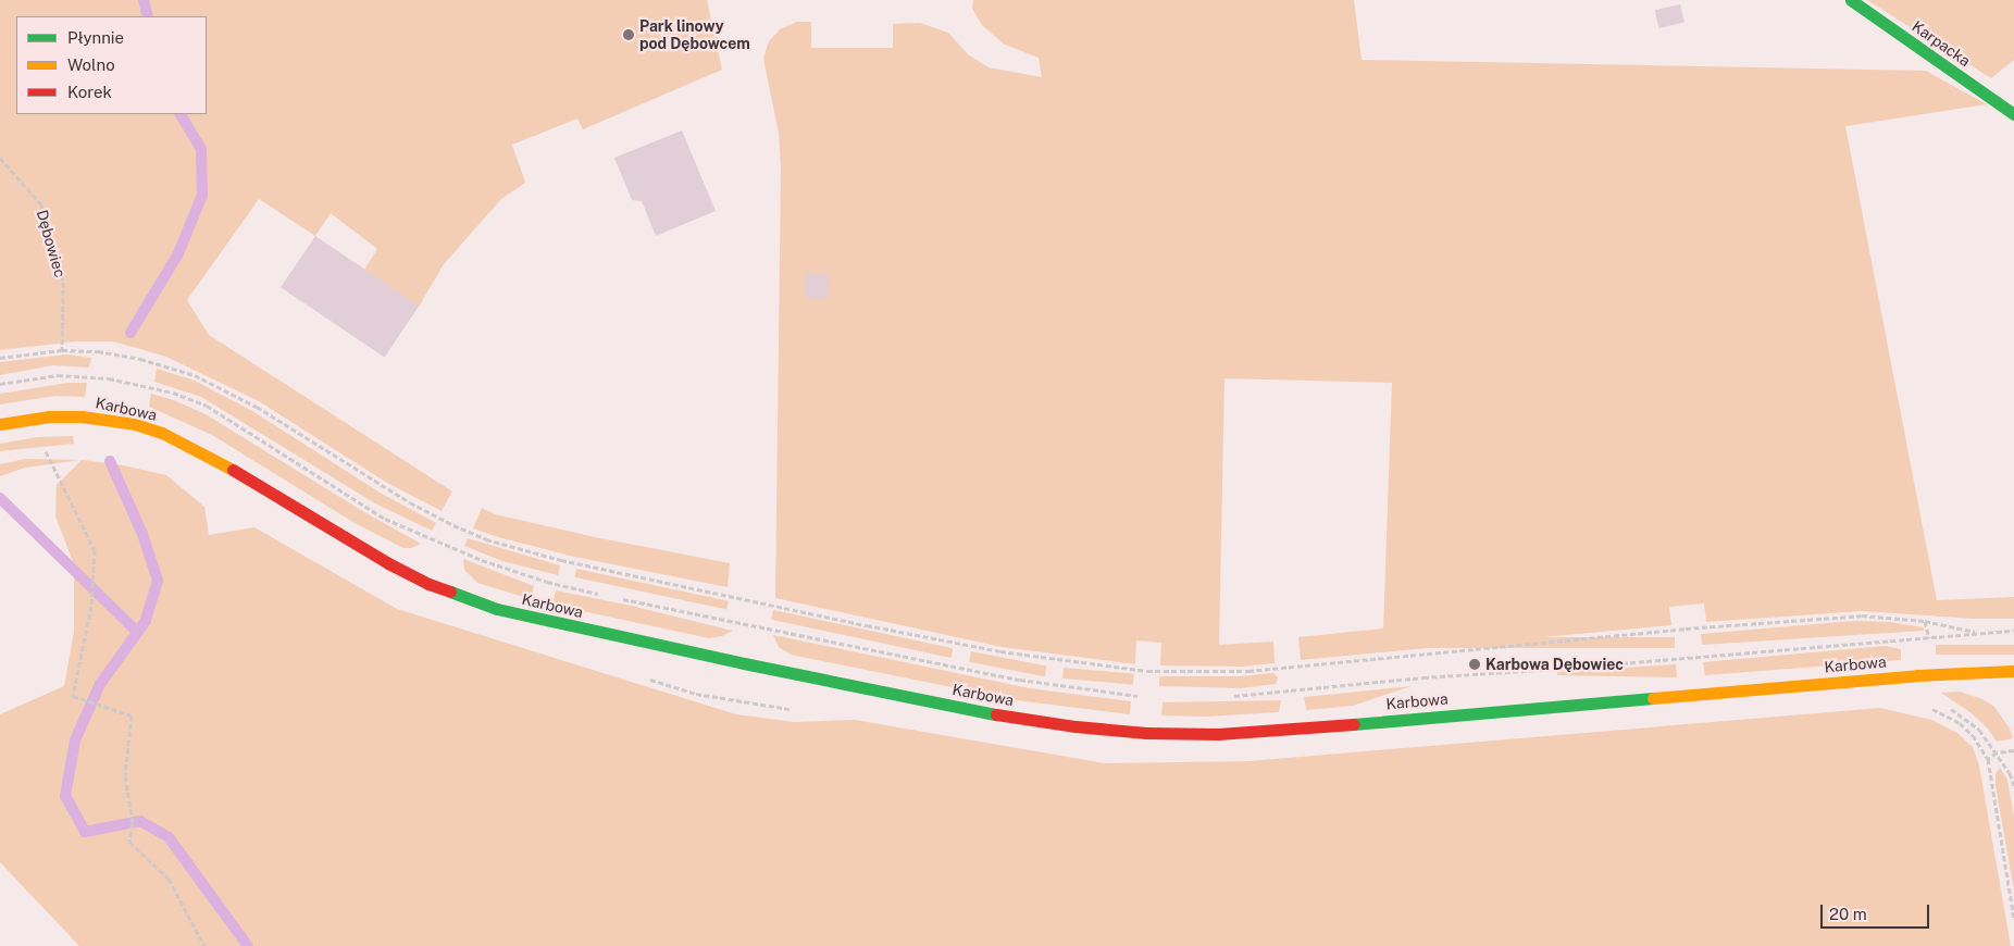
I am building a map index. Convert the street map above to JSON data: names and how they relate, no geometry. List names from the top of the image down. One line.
{"streets":{"street":["Karpacka","Karbowa"],"path":["Dębowiec"]},"places":["Park linowy pod Dębowcem","Karbowa Dębowiec"],"legend":["Płynnie","Wolno","Korek"],"scale_bar":"20 m"}
